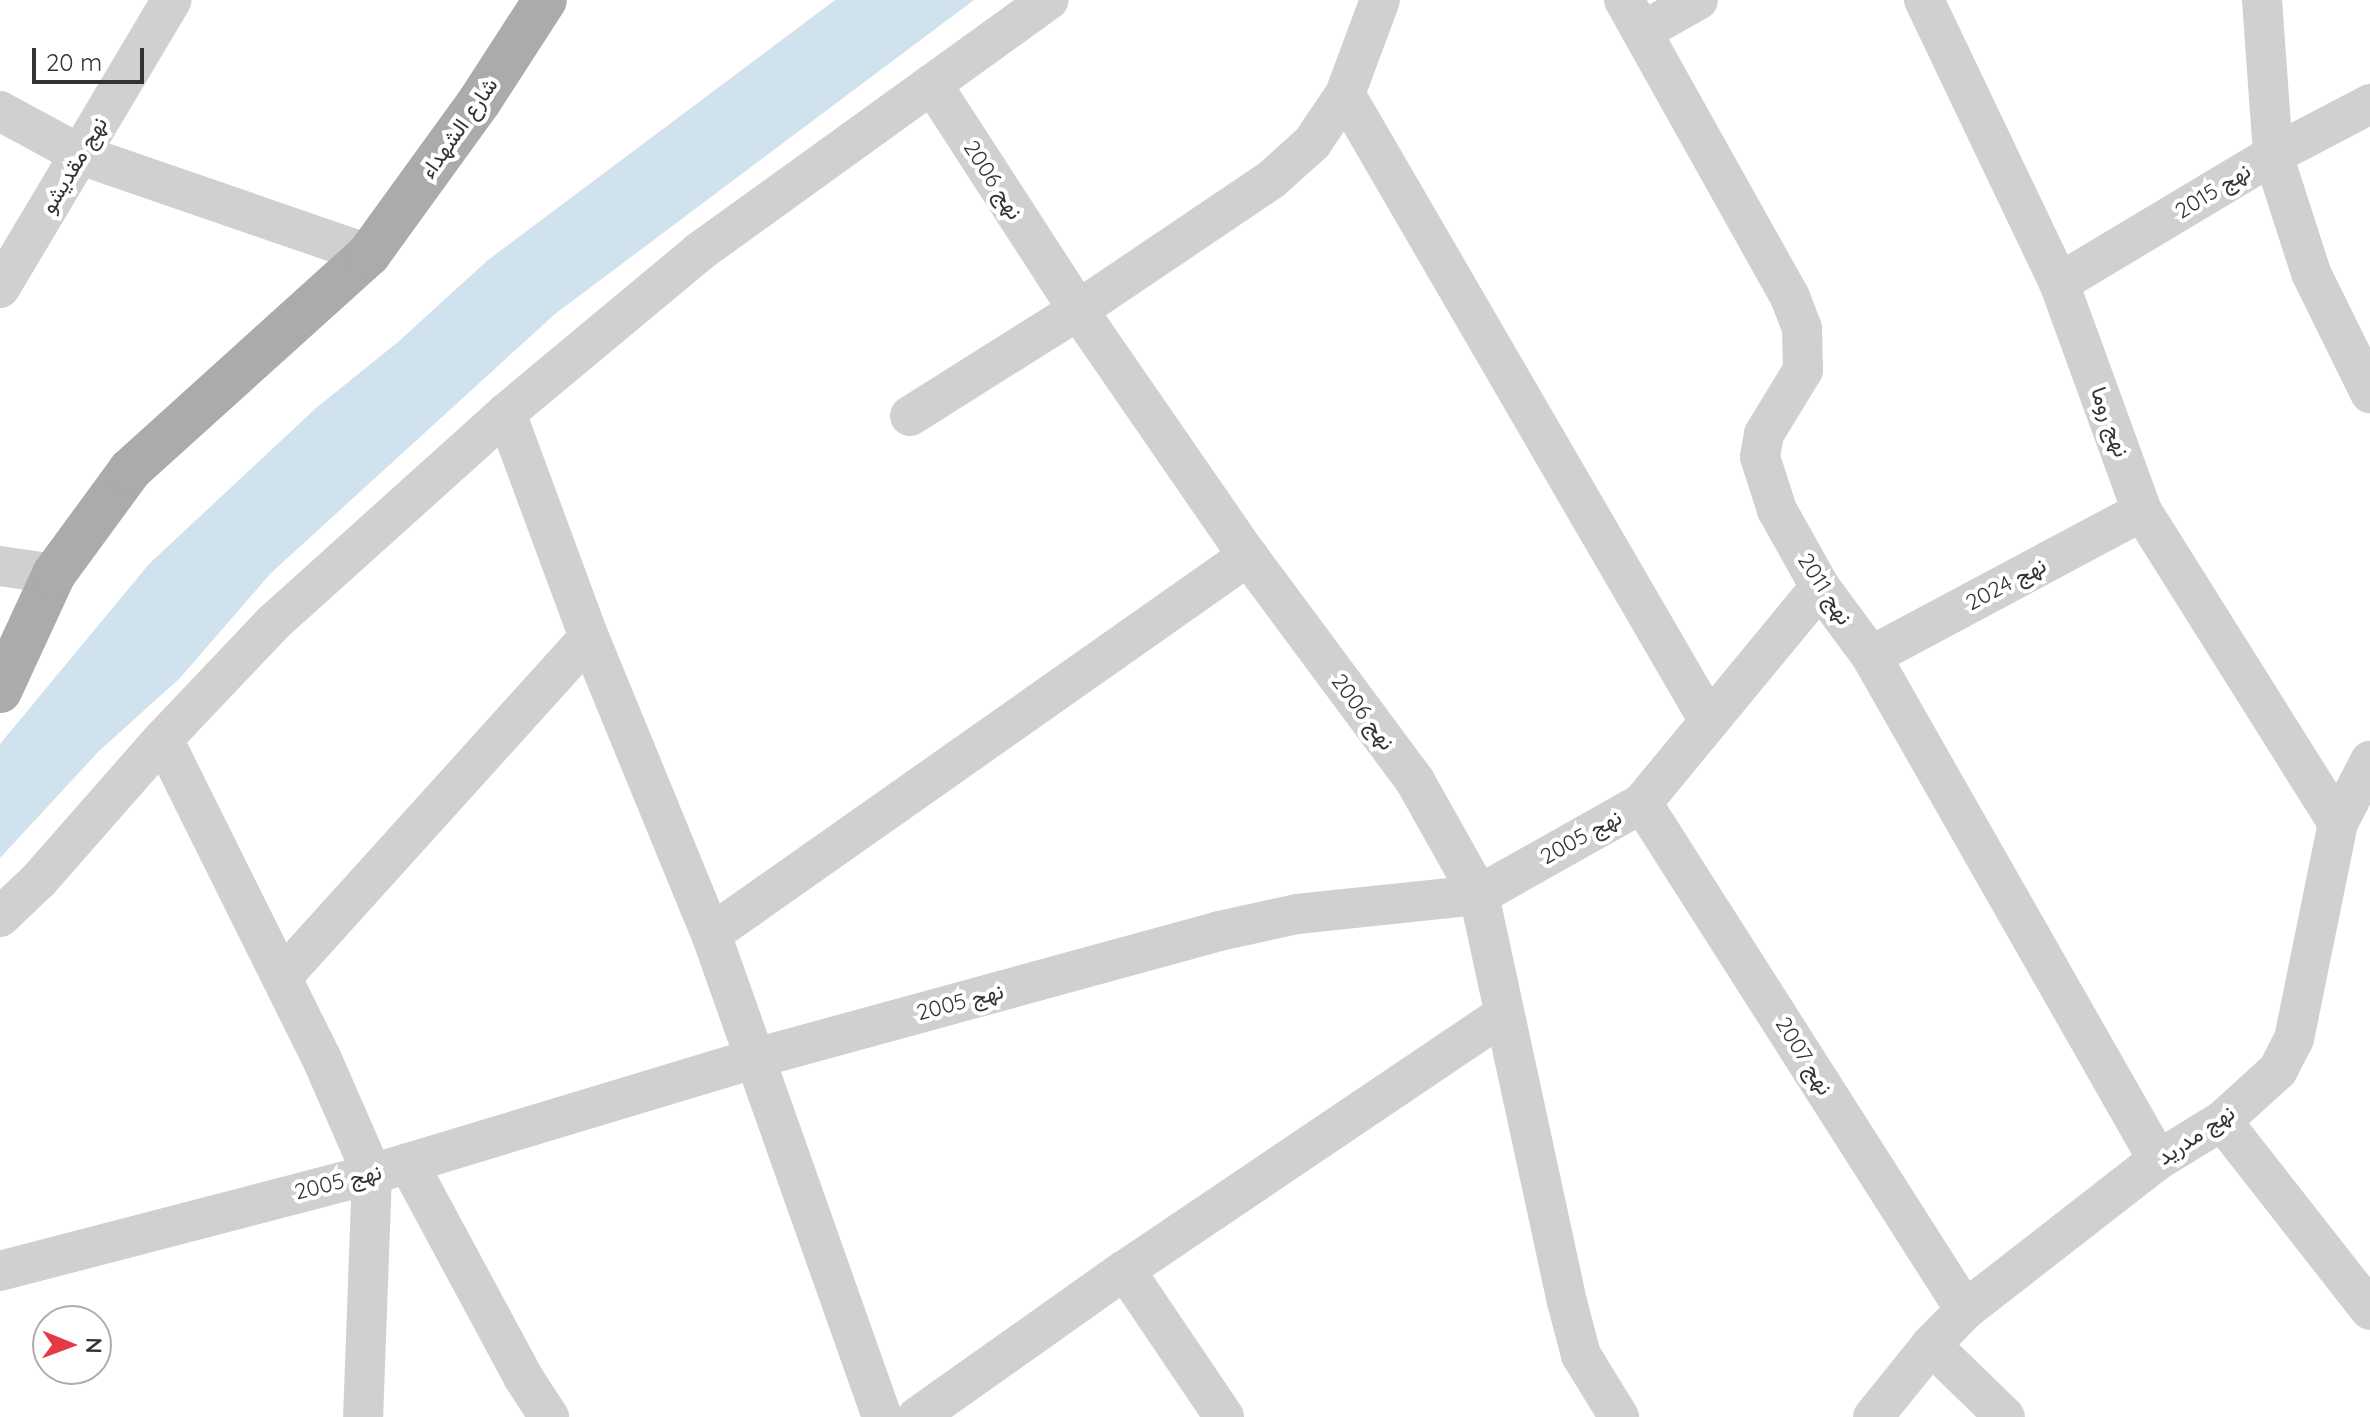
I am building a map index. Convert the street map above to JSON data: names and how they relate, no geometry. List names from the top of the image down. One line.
{"streets":{"main road":["شارع الشهداء"],"street":["نهج مقديشو","نهج 2006","نهج 2015","نهج روما","نهج 2024","نهج 2011","نهج 2005","نهج 2007","نهج مدريد"]},"crossings":[["نهج 2006","نهج 2005"],["نهج 2015","نهج روما"],["نهج روما","نهج 2024"],["نهج روما","نهج مدريد"],["نهج 2024","نهج 2011"],["نهج 2011","نهج 2005"],["نهج 2011","نهج مدريد"],["نهج 2005","نهج 2007"],["نهج 2007","نهج مدريد"]],"scale_bar":"20 m","north":"right"}
